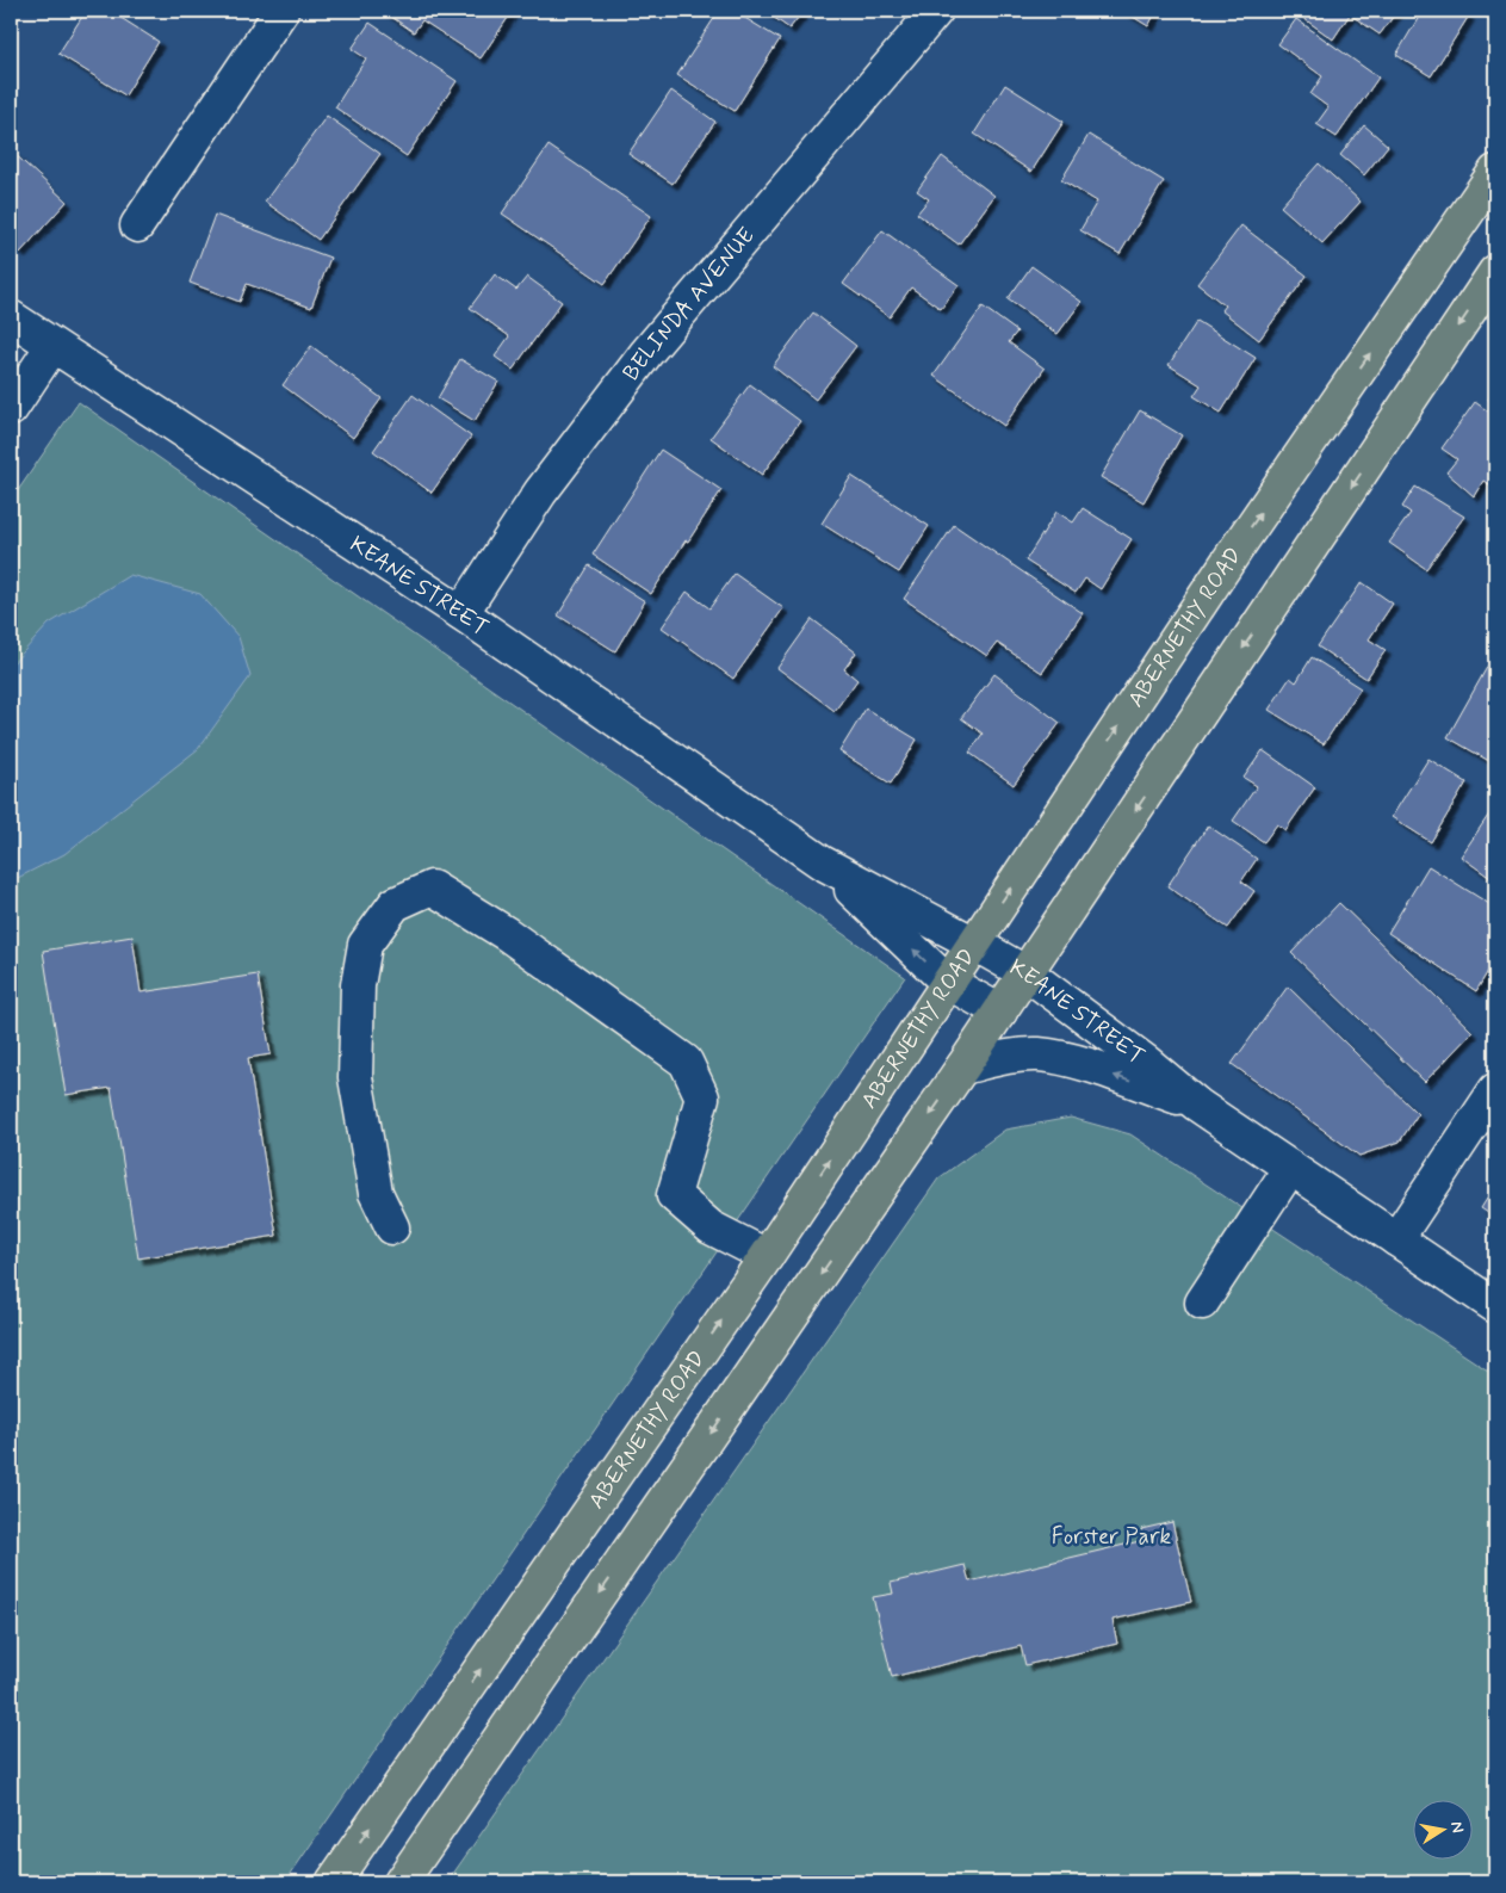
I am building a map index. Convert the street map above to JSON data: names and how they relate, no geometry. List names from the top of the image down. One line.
{"streets":{"main road":["ABERNETHY ROAD"],"street":["BELINDA AVENUE","KEANE STREET"]},"crossings":[["BELINDA AVENUE","KEANE STREET"],["KEANE STREET","ABERNETHY ROAD"]],"parks":["Forster Park"],"north":"right"}
